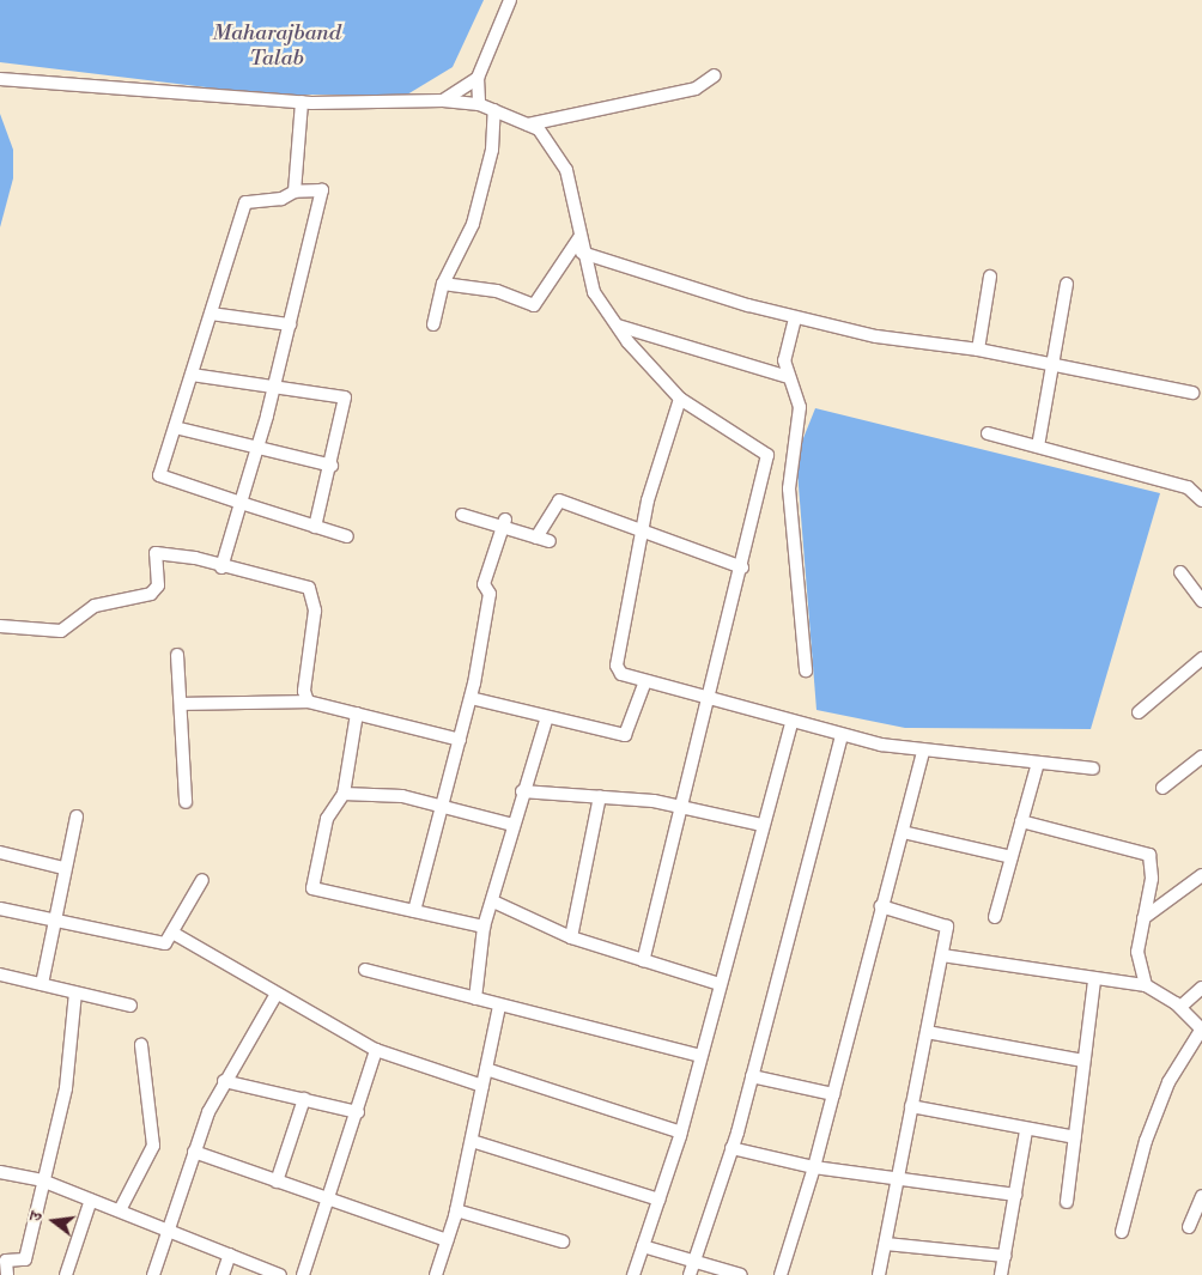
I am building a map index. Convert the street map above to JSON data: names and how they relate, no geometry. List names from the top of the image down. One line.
{"water":["Maharajband Talab"],"north":"left"}
